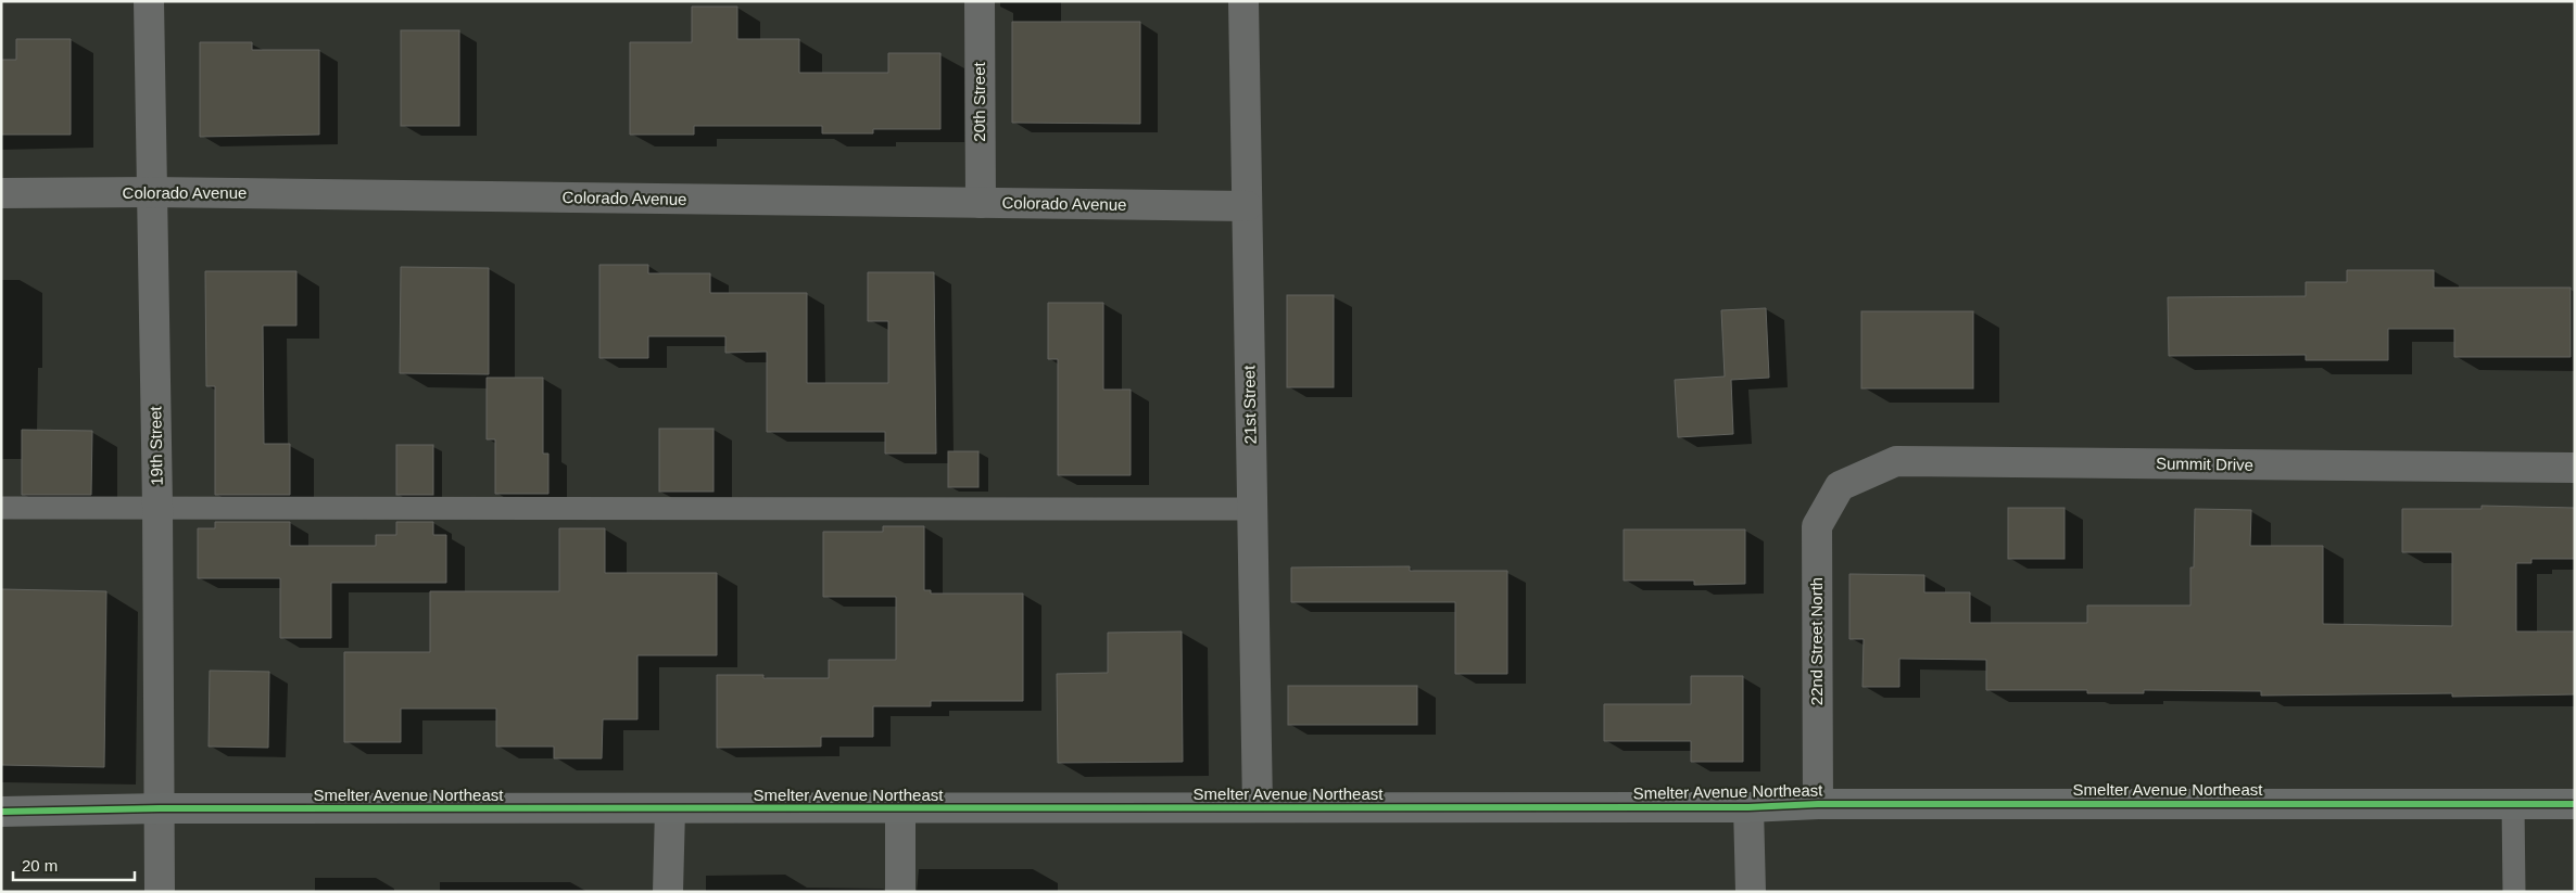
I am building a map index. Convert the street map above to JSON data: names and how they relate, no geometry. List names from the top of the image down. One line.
{"streets":{"street":["20th Street","Colorado Avenue","21st Street","19th Street","Summit Drive","22nd Street North","Smelter Avenue Northeast"]},"crossings":[["20th Street","Colorado Avenue"],["Colorado Avenue","21st Street"],["Colorado Avenue","19th Street"],["21st Street","Smelter Avenue Northeast"],["19th Street","Smelter Avenue Northeast"],["Summit Drive","22nd Street North"],["22nd Street North","Smelter Avenue Northeast"]],"scale_bar":"20 m"}
